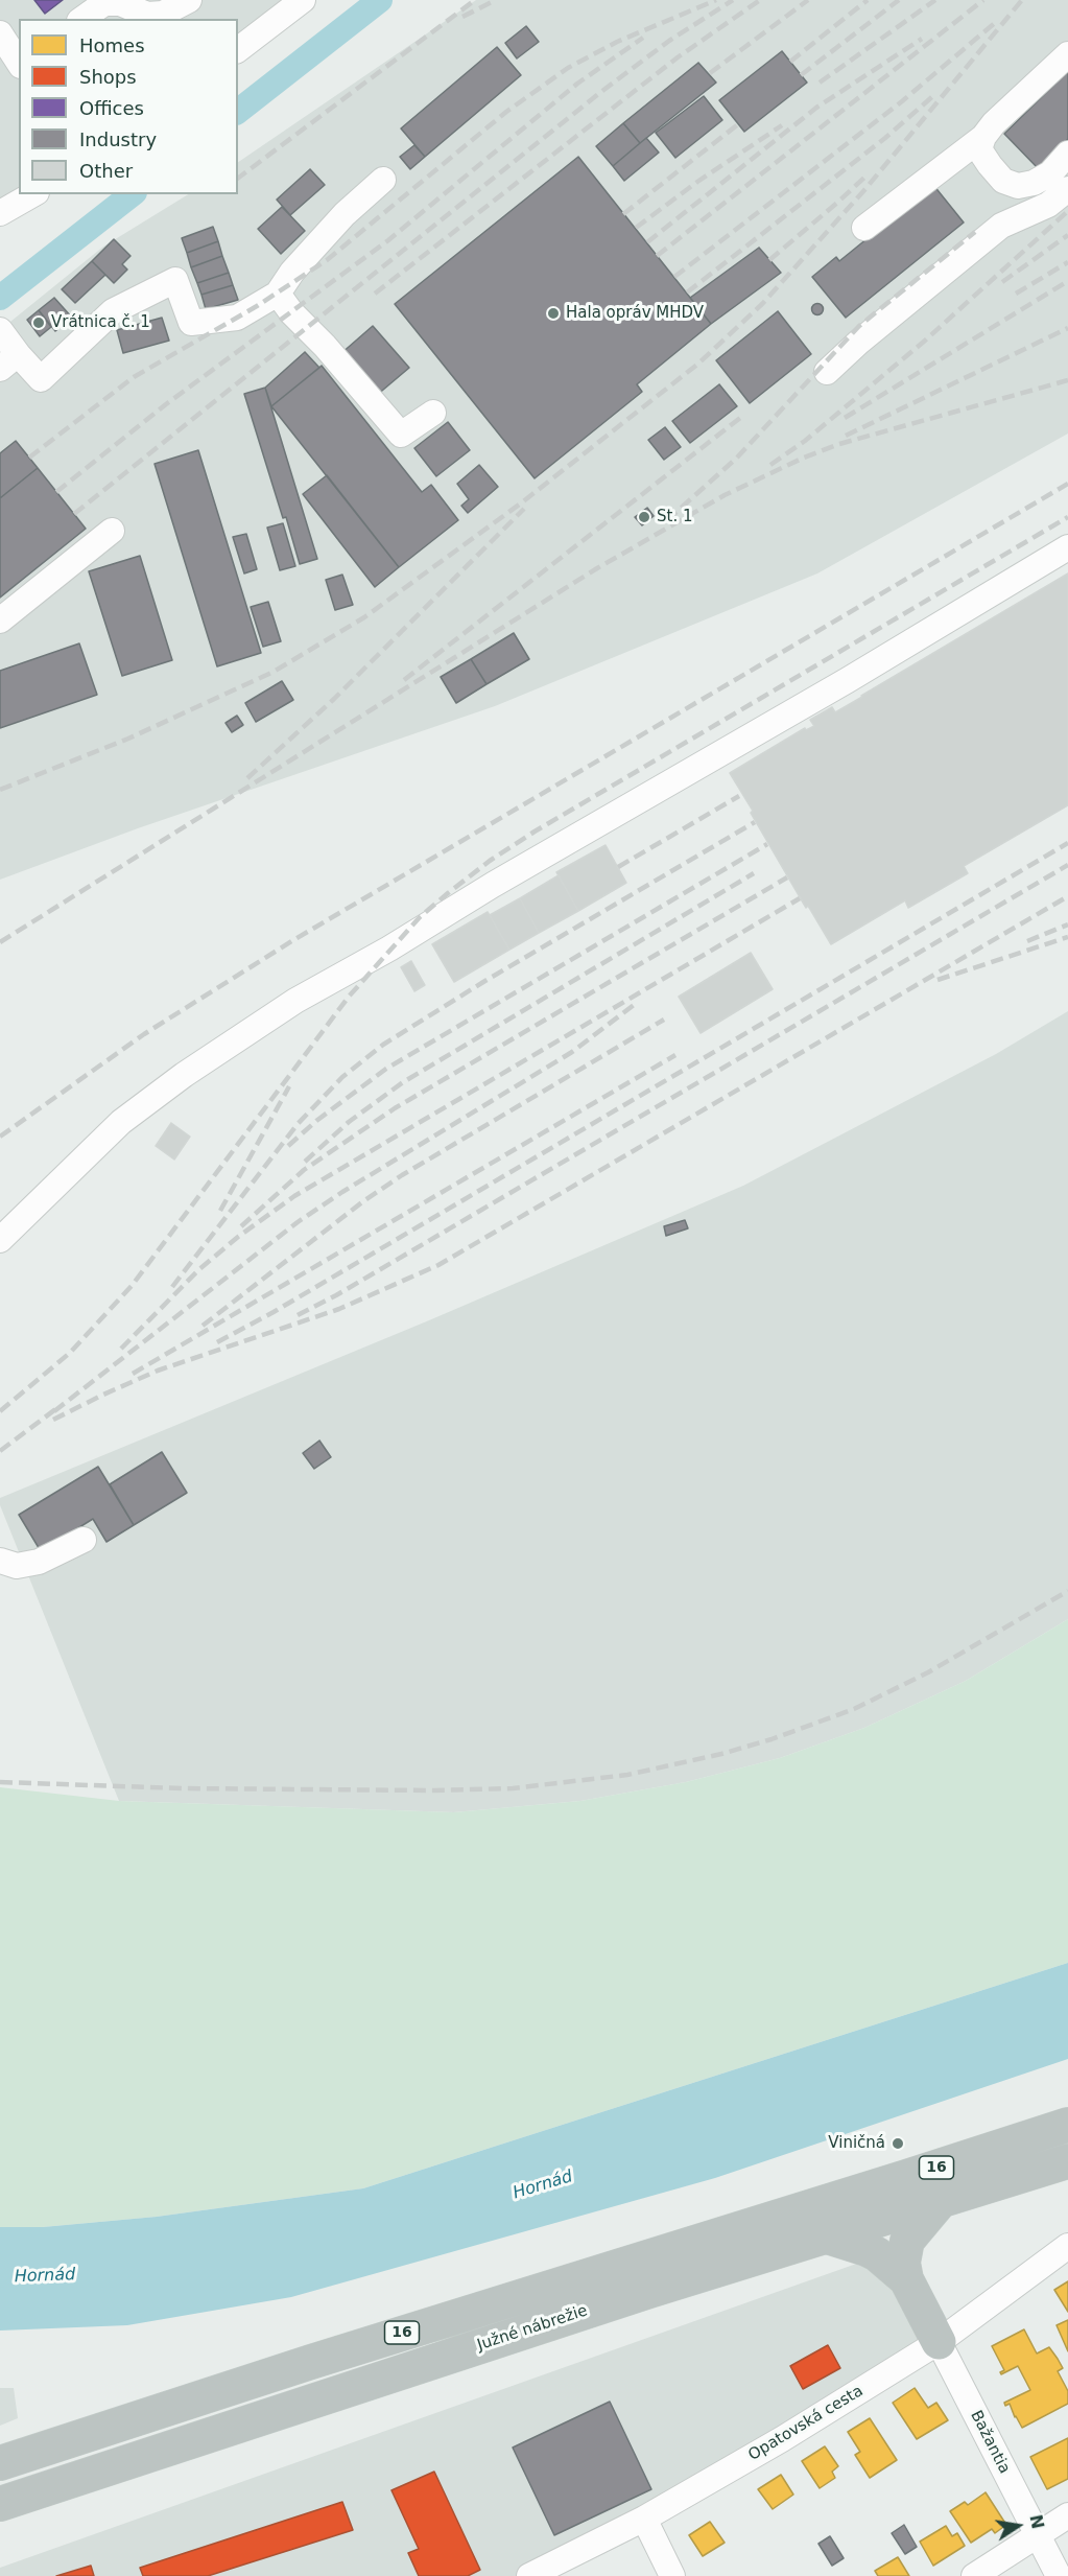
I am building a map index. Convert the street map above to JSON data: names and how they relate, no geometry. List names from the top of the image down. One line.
{"streets":{"highway":["16","Južné nábrežie"],"street":["Opatovská cesta","Bažantia"]},"crossings":[["Opatovská cesta","Bažantia"]],"water":["Hornád"],"places":["Hala opráv MHDV","Vrátnica č. 1","St. 1","Viničná"],"legend":["Homes","Shops","Offices","Industry","Other"],"north":"right"}
